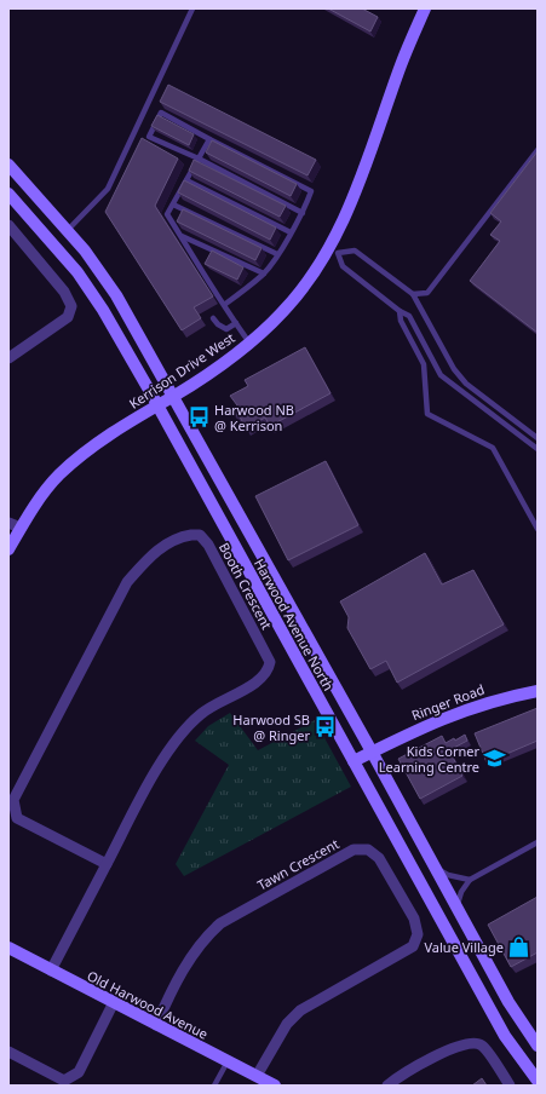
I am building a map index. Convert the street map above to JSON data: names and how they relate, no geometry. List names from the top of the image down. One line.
{"streets":{"main road":["Kerrison Drive West","Harwood Avenue North","Ringer Road","Old Harwood Avenue"],"street":["Booth Crescent","Tawn Crescent"]},"crossings":[["Kerrison Drive West","Harwood Avenue North"],["Booth Crescent","Old Harwood Avenue"],["Harwood Avenue North","Ringer Road"],["Tawn Crescent","Old Harwood Avenue"]],"places":{"bus stop":["Harwood NB @ Kerrison","Harwood SB @ Ringer"],"school or university":["Kids Corner Learning Centre"],"shop":["Value Village"]}}
